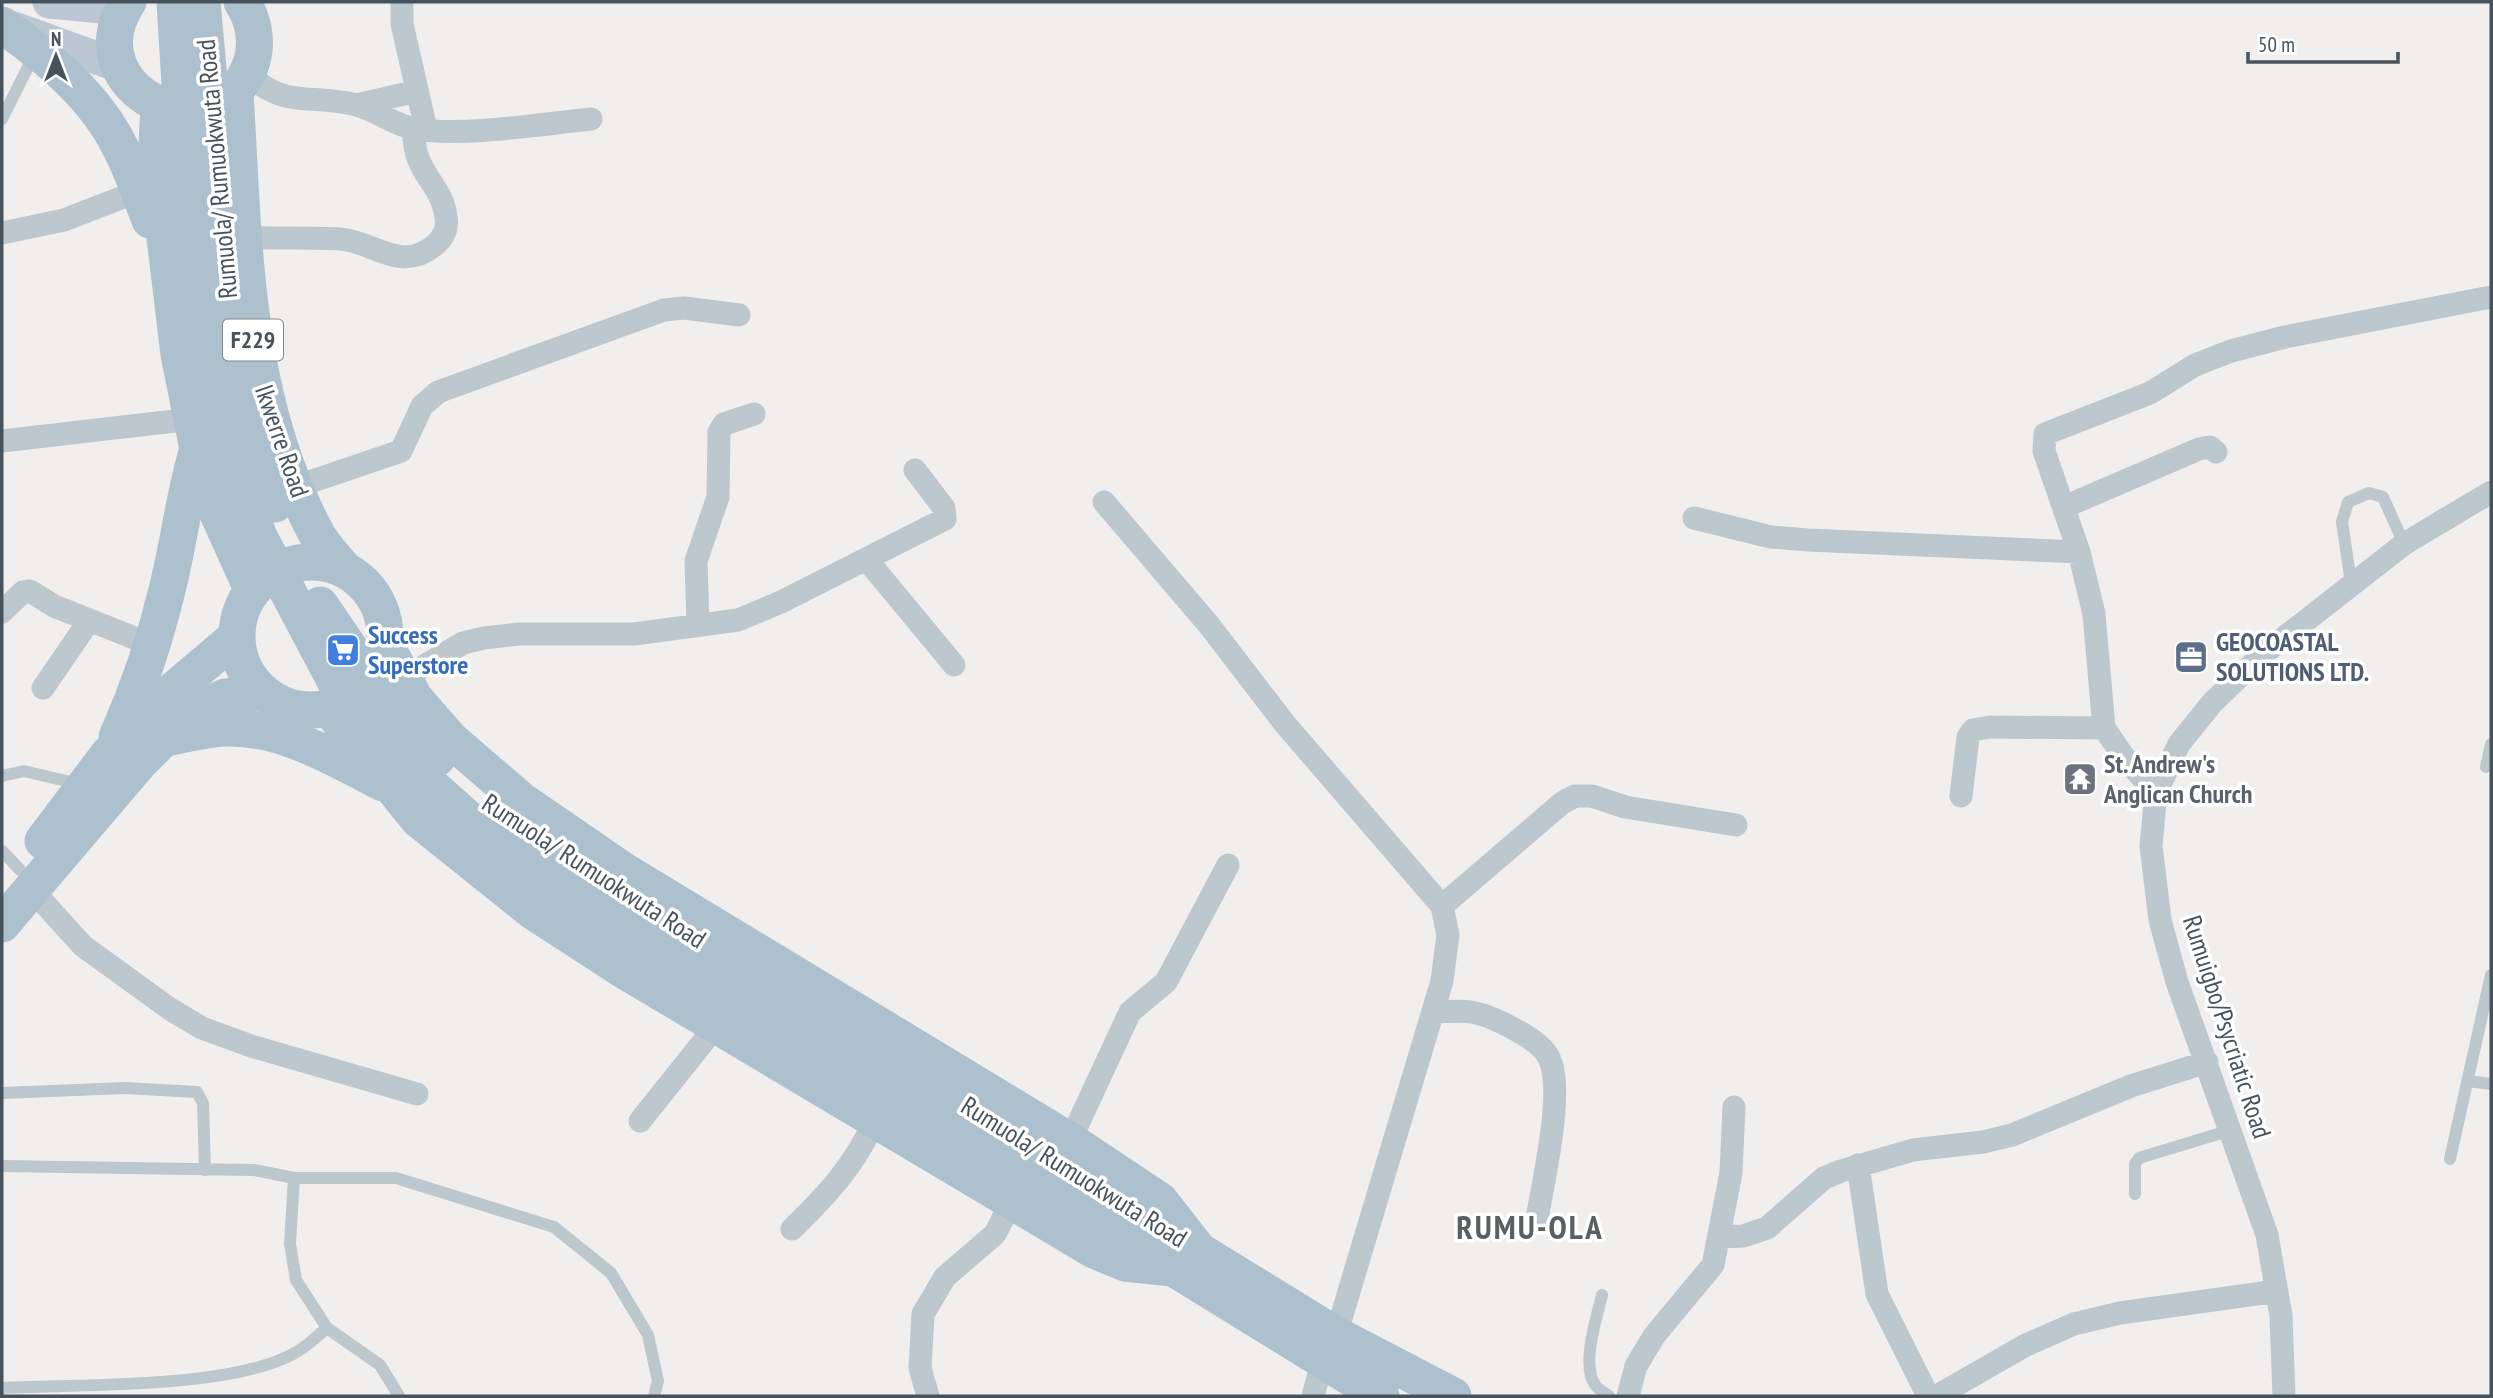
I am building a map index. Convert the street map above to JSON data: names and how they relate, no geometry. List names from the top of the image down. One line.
{"streets":{"main road":["Rumuola/ Rumuokwuta Road","F229","Ikwerre Road"],"street":["Rumuigbo/Psycriatic Road"]},"crossings":[["F229","Ikwerre Road"]],"districts":["RUMU-OLA"],"places":{"supermarket":["Success Superstore"],"office":["GEOCOASTAL SOLUTIONS LTD."],"temple":["St. Andrew's Anglican Church"]},"scale_bar":"50 m","north":"top"}
